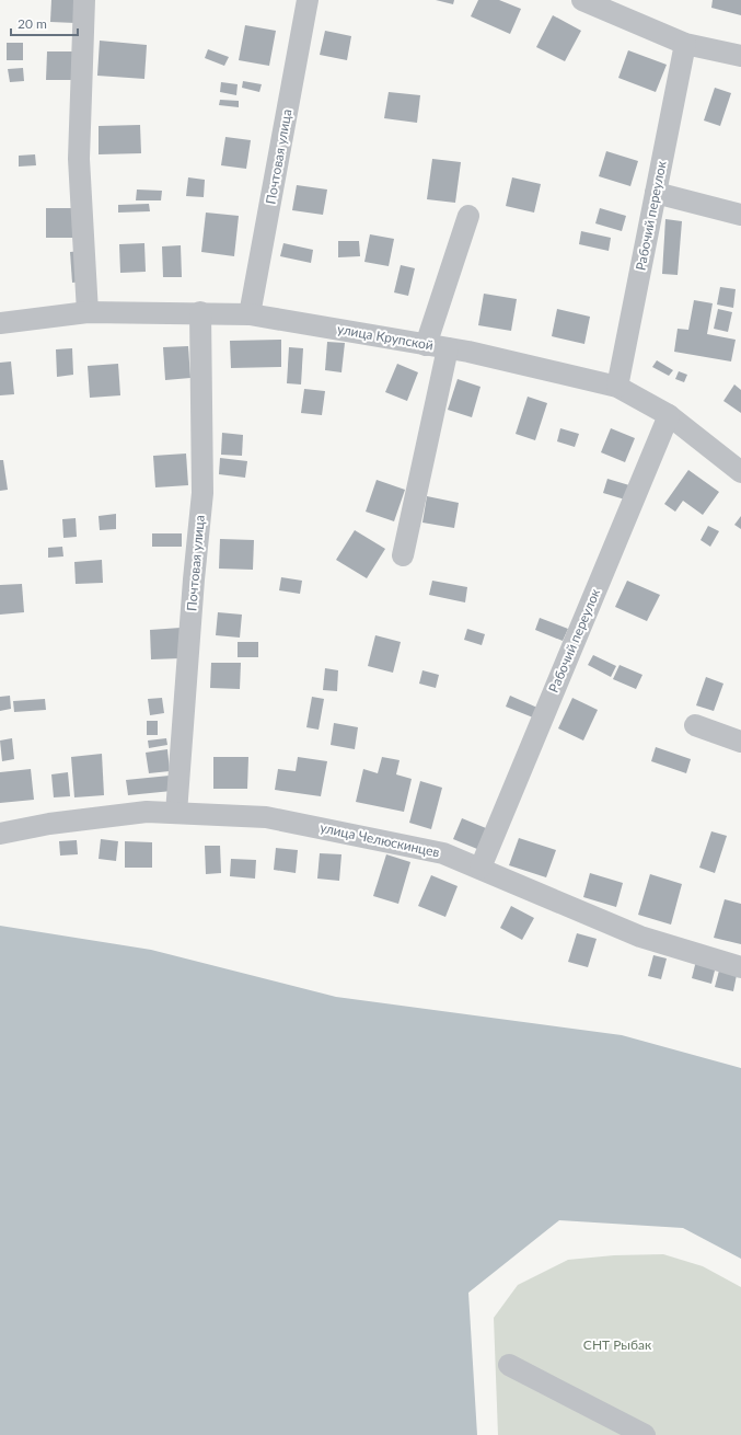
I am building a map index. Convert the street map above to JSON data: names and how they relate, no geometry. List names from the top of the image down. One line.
{"streets":{"street":["Почтовая улица","Рабочий переулок","улица Крупской","улица Челюскинцев"]},"crossings":[["Почтовая улица","улица Крупской"],["Почтовая улица","улица Челюскинцев"],["Рабочий переулок","улица Крупской"],["Рабочий переулок","улица Челюскинцев"]],"parks":["СНТ Рыбак"],"scale_bar":"20 m"}
